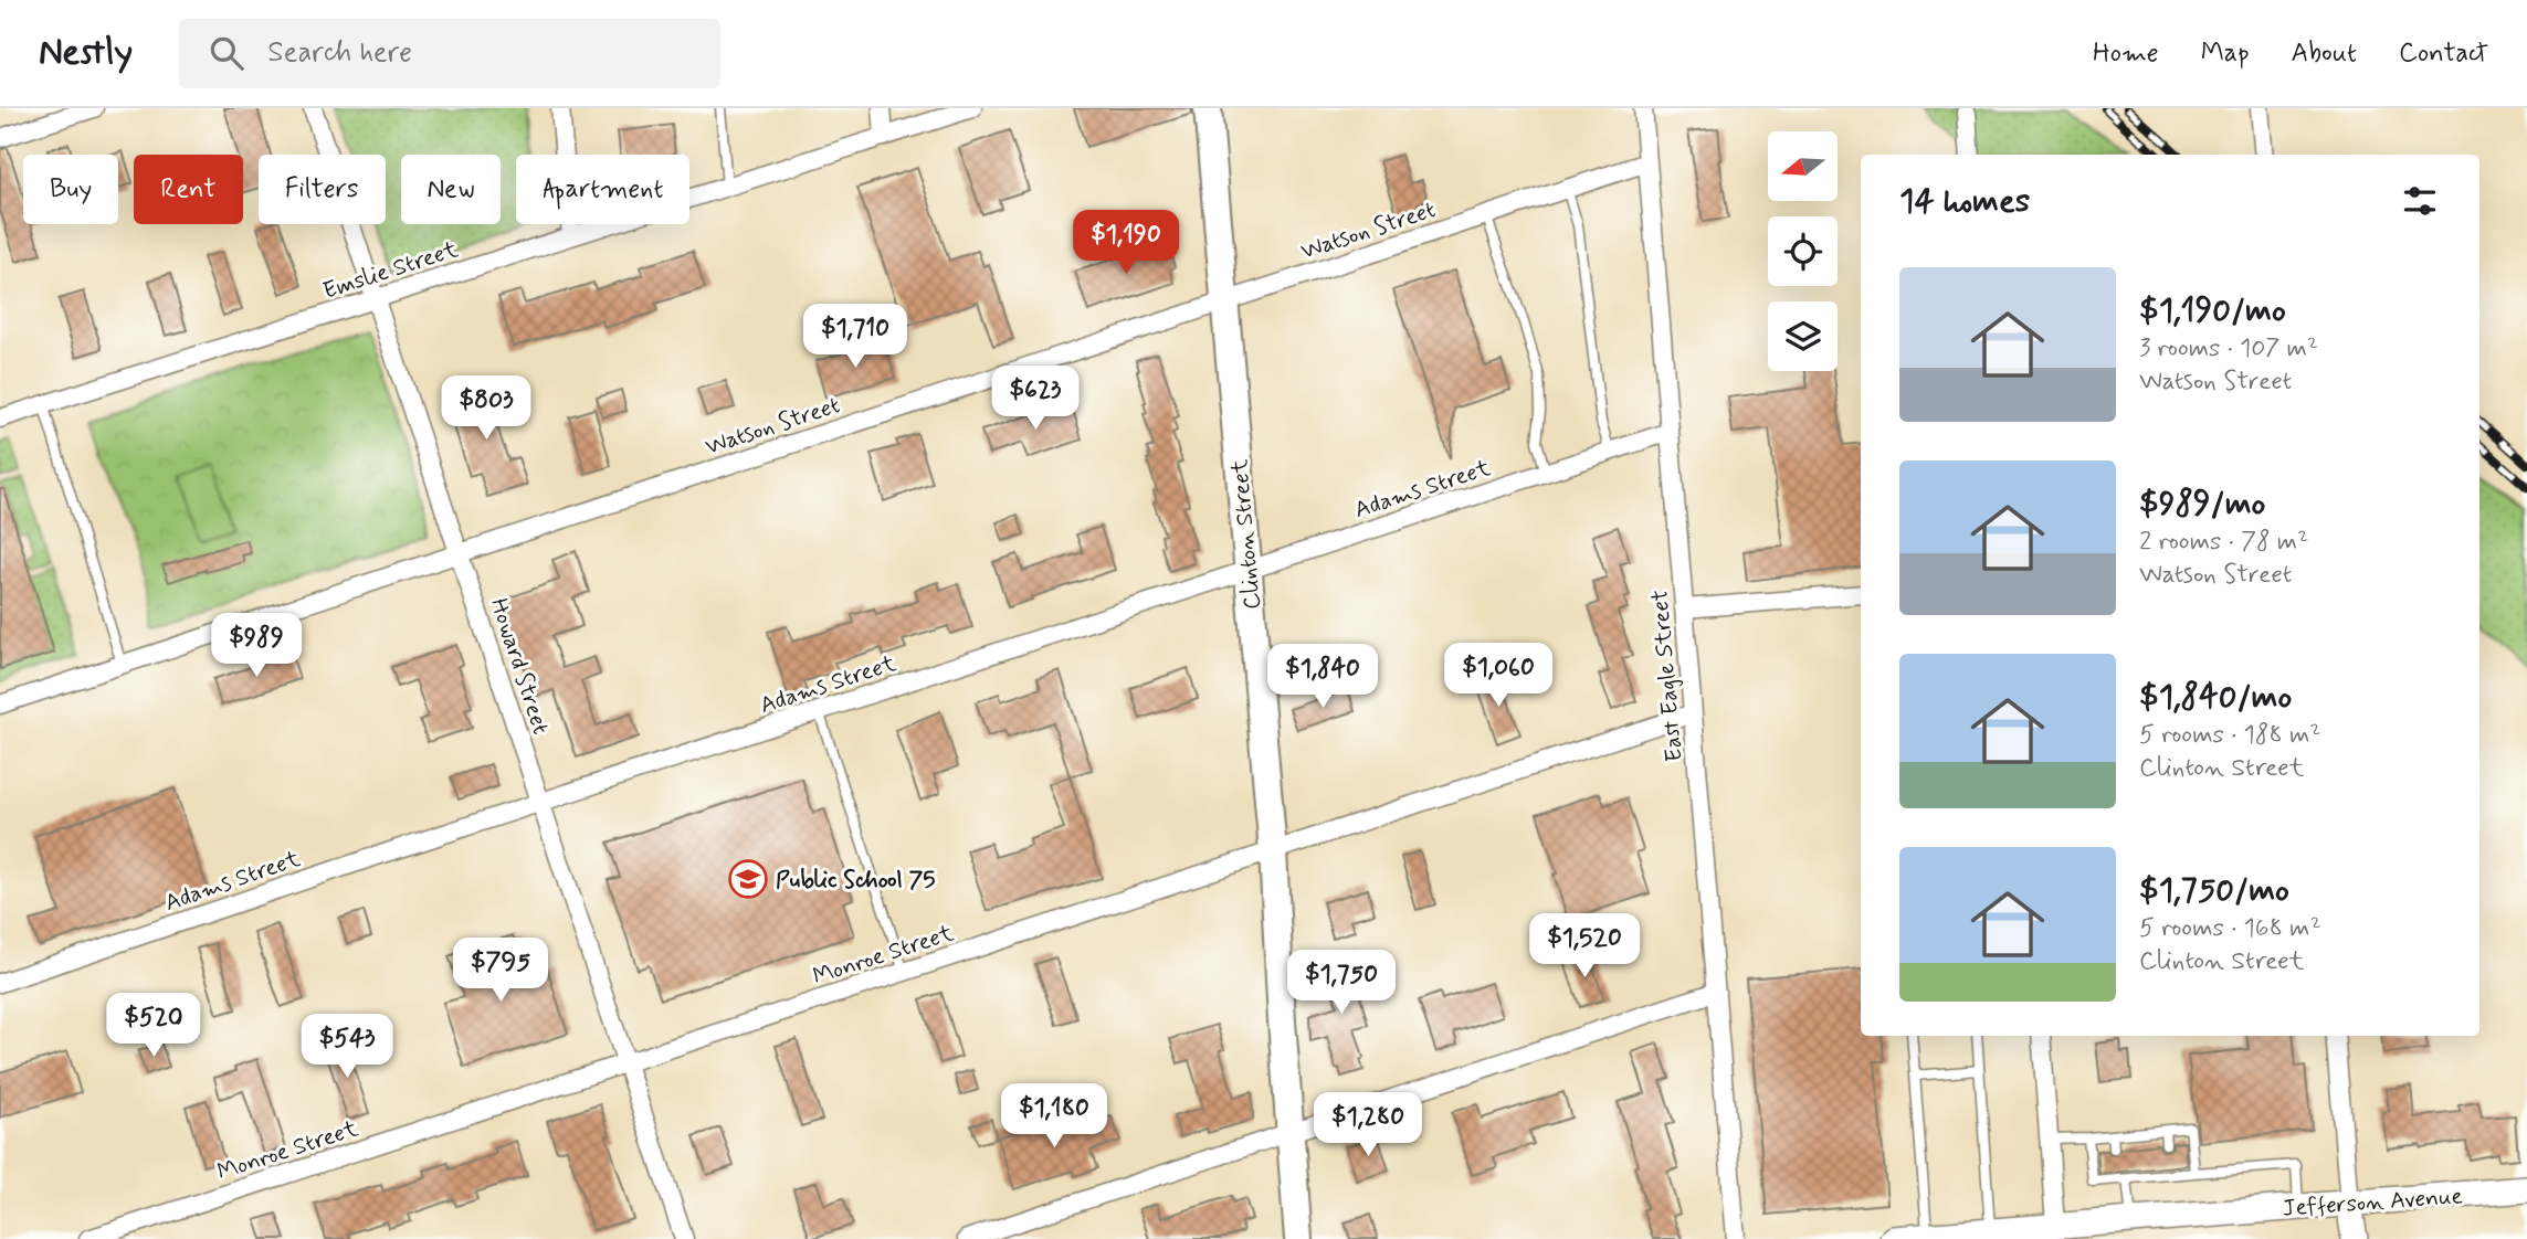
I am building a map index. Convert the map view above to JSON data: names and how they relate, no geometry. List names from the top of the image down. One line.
{"streets":{"main road":["Clinton Street"],"street":["Watson Street","Emslie Street","Adams Street","Howard Street","East Eagle Street","Monroe Street","Jefferson Avenue"]},"crossings":[["Watson Street","Clinton Street"],["Watson Street","Howard Street"],["Watson Street","East Eagle Street"],["Emslie Street","Howard Street"],["Adams Street","Clinton Street"],["Adams Street","Howard Street"],["Adams Street","East Eagle Street"],["Clinton Street","Monroe Street"],["Howard Street","Monroe Street"],["East Eagle Street","Monroe Street"]],"places":{"school or university":["Public School 75"]},"north":"left","page":{"header":"Nestly","search":"Search here","nav":["Home","Map","About","Contact"],"chip":["Buy","Rent","Filters","New","Apartment"],"heading":"14 homes","price":["$1,190","$1,710","$623","$803","$989","$1,060","$1,840","$1,520","$795","$1,750","$520","$543","$1,180","$1,280"],"list":[{"name":"$1,190/mo","note":"3 rooms · 107 m² · Watson Street"},{"name":"$989/mo","note":"2 rooms · 78 m² · Watson Street"},{"name":"$1,840/mo","note":"5 rooms · 188 m² · Clinton Street"},{"name":"$1,750/mo","note":"5 rooms · 168 m² · Clinton Street"}]}}
